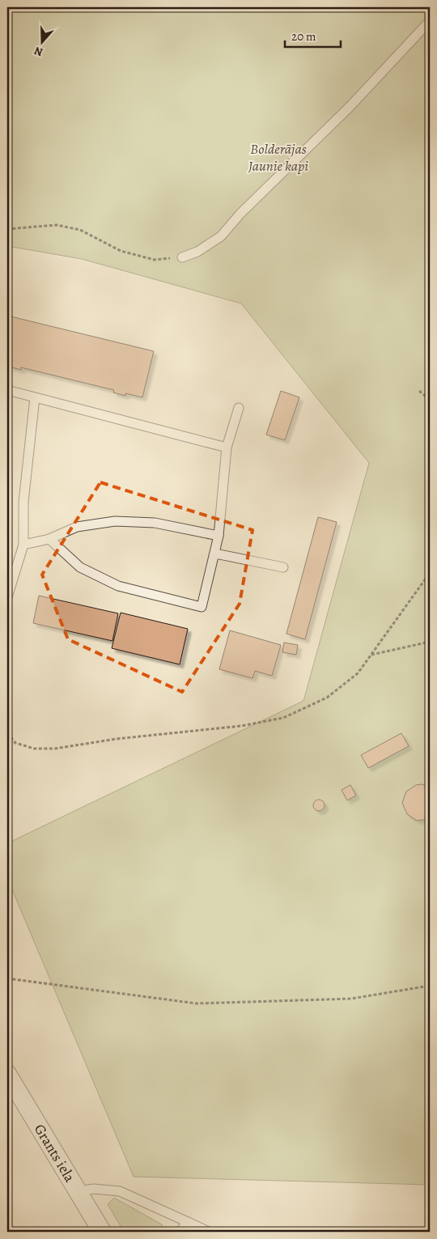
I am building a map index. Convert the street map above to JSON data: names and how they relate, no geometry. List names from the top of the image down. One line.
{"streets":{"street":["Grants iela"]},"parks":["Bolderājas Jaunie kapi"],"scale_bar":"20 m","north":"bottom"}
